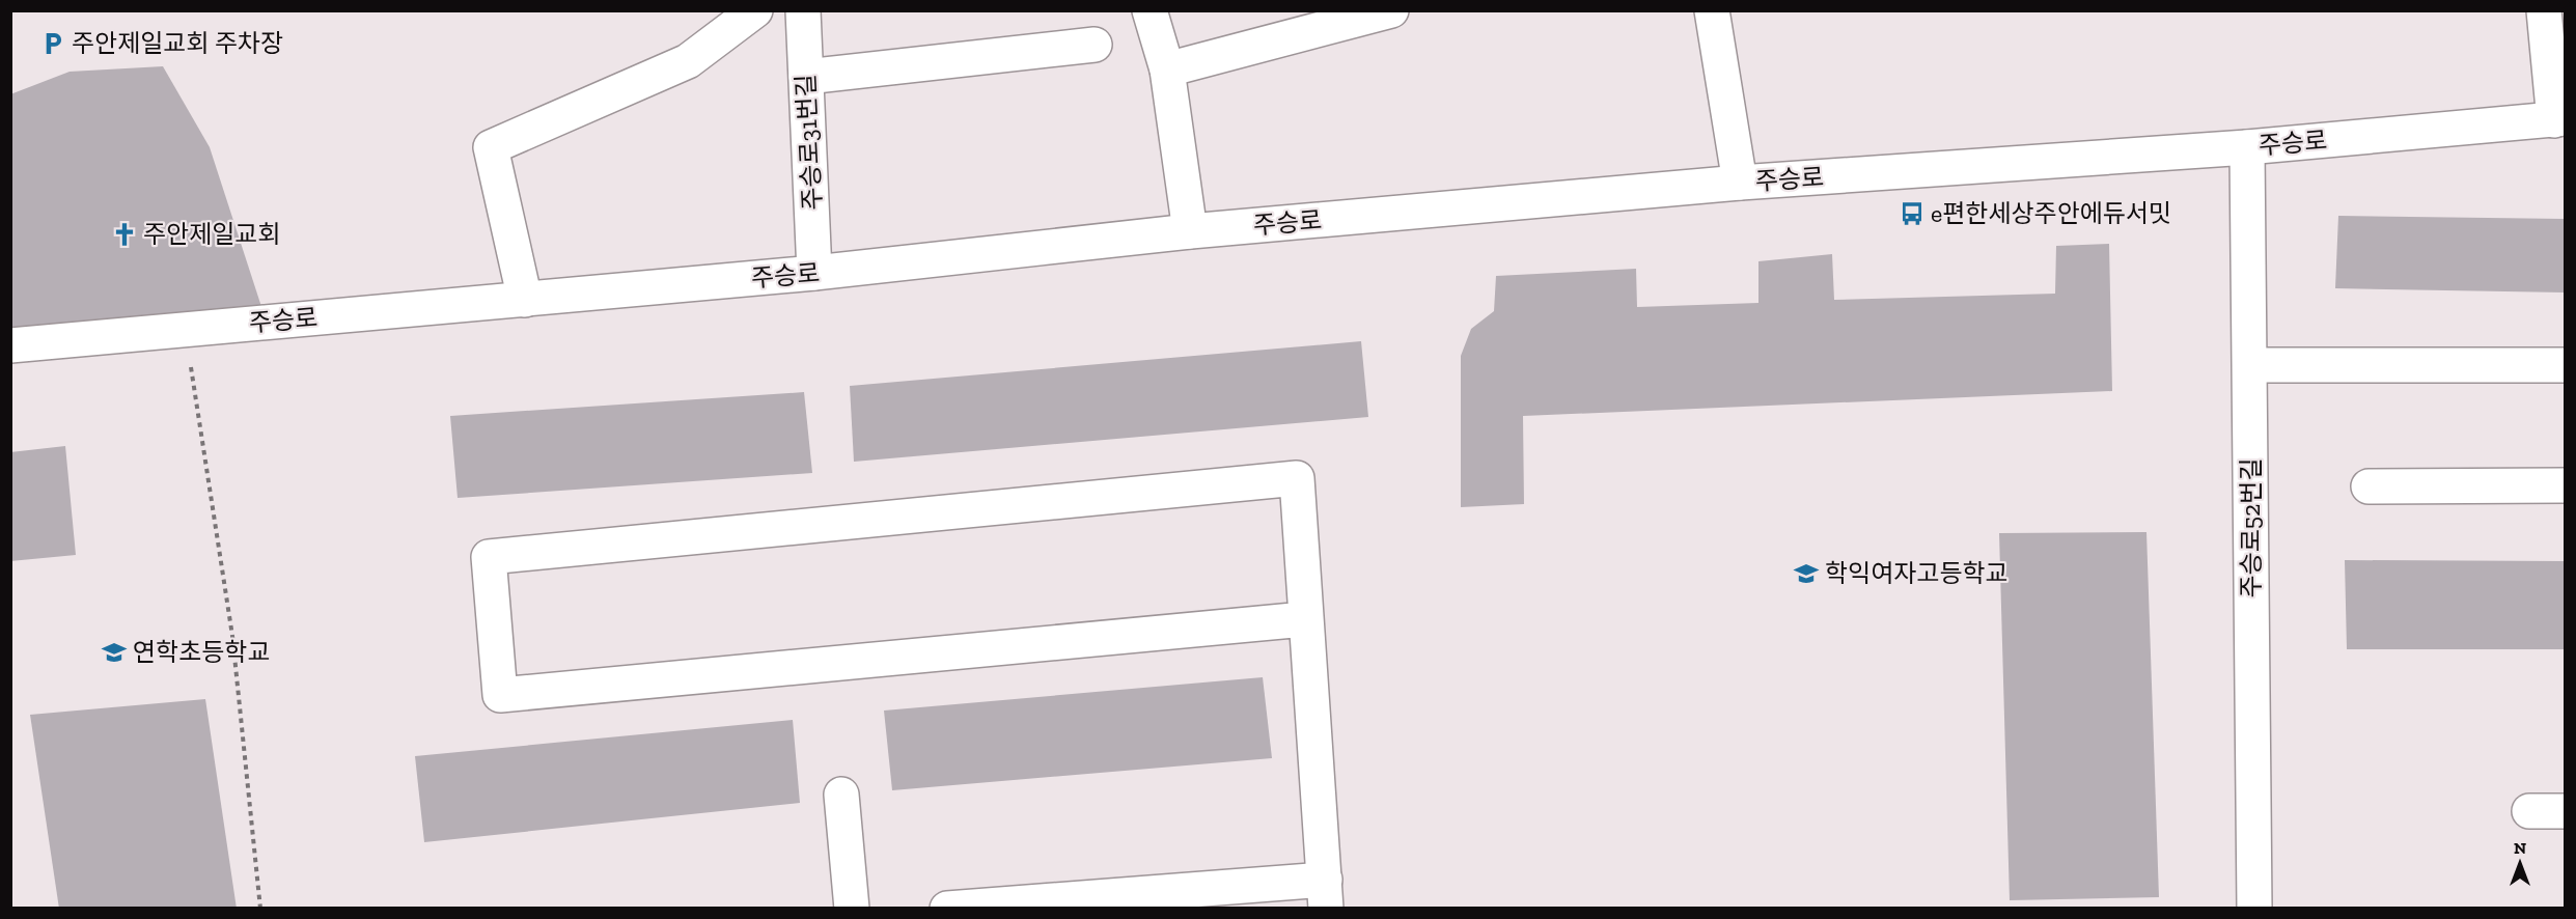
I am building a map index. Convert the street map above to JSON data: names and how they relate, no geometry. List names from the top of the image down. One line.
{"streets":{"street":["주승로31번길","주승로","주승로52번길"]},"crossings":[["주승로31번길","주승로"],["주승로","주승로52번길"]],"places":{"parking":["주안제일교회 주차장"],"bus stop":["e편한세상주안에듀서밋"],"church":["주안제일교회"],"school or university":["학익여자고등학교","연학초등학교"]},"north":"top"}
